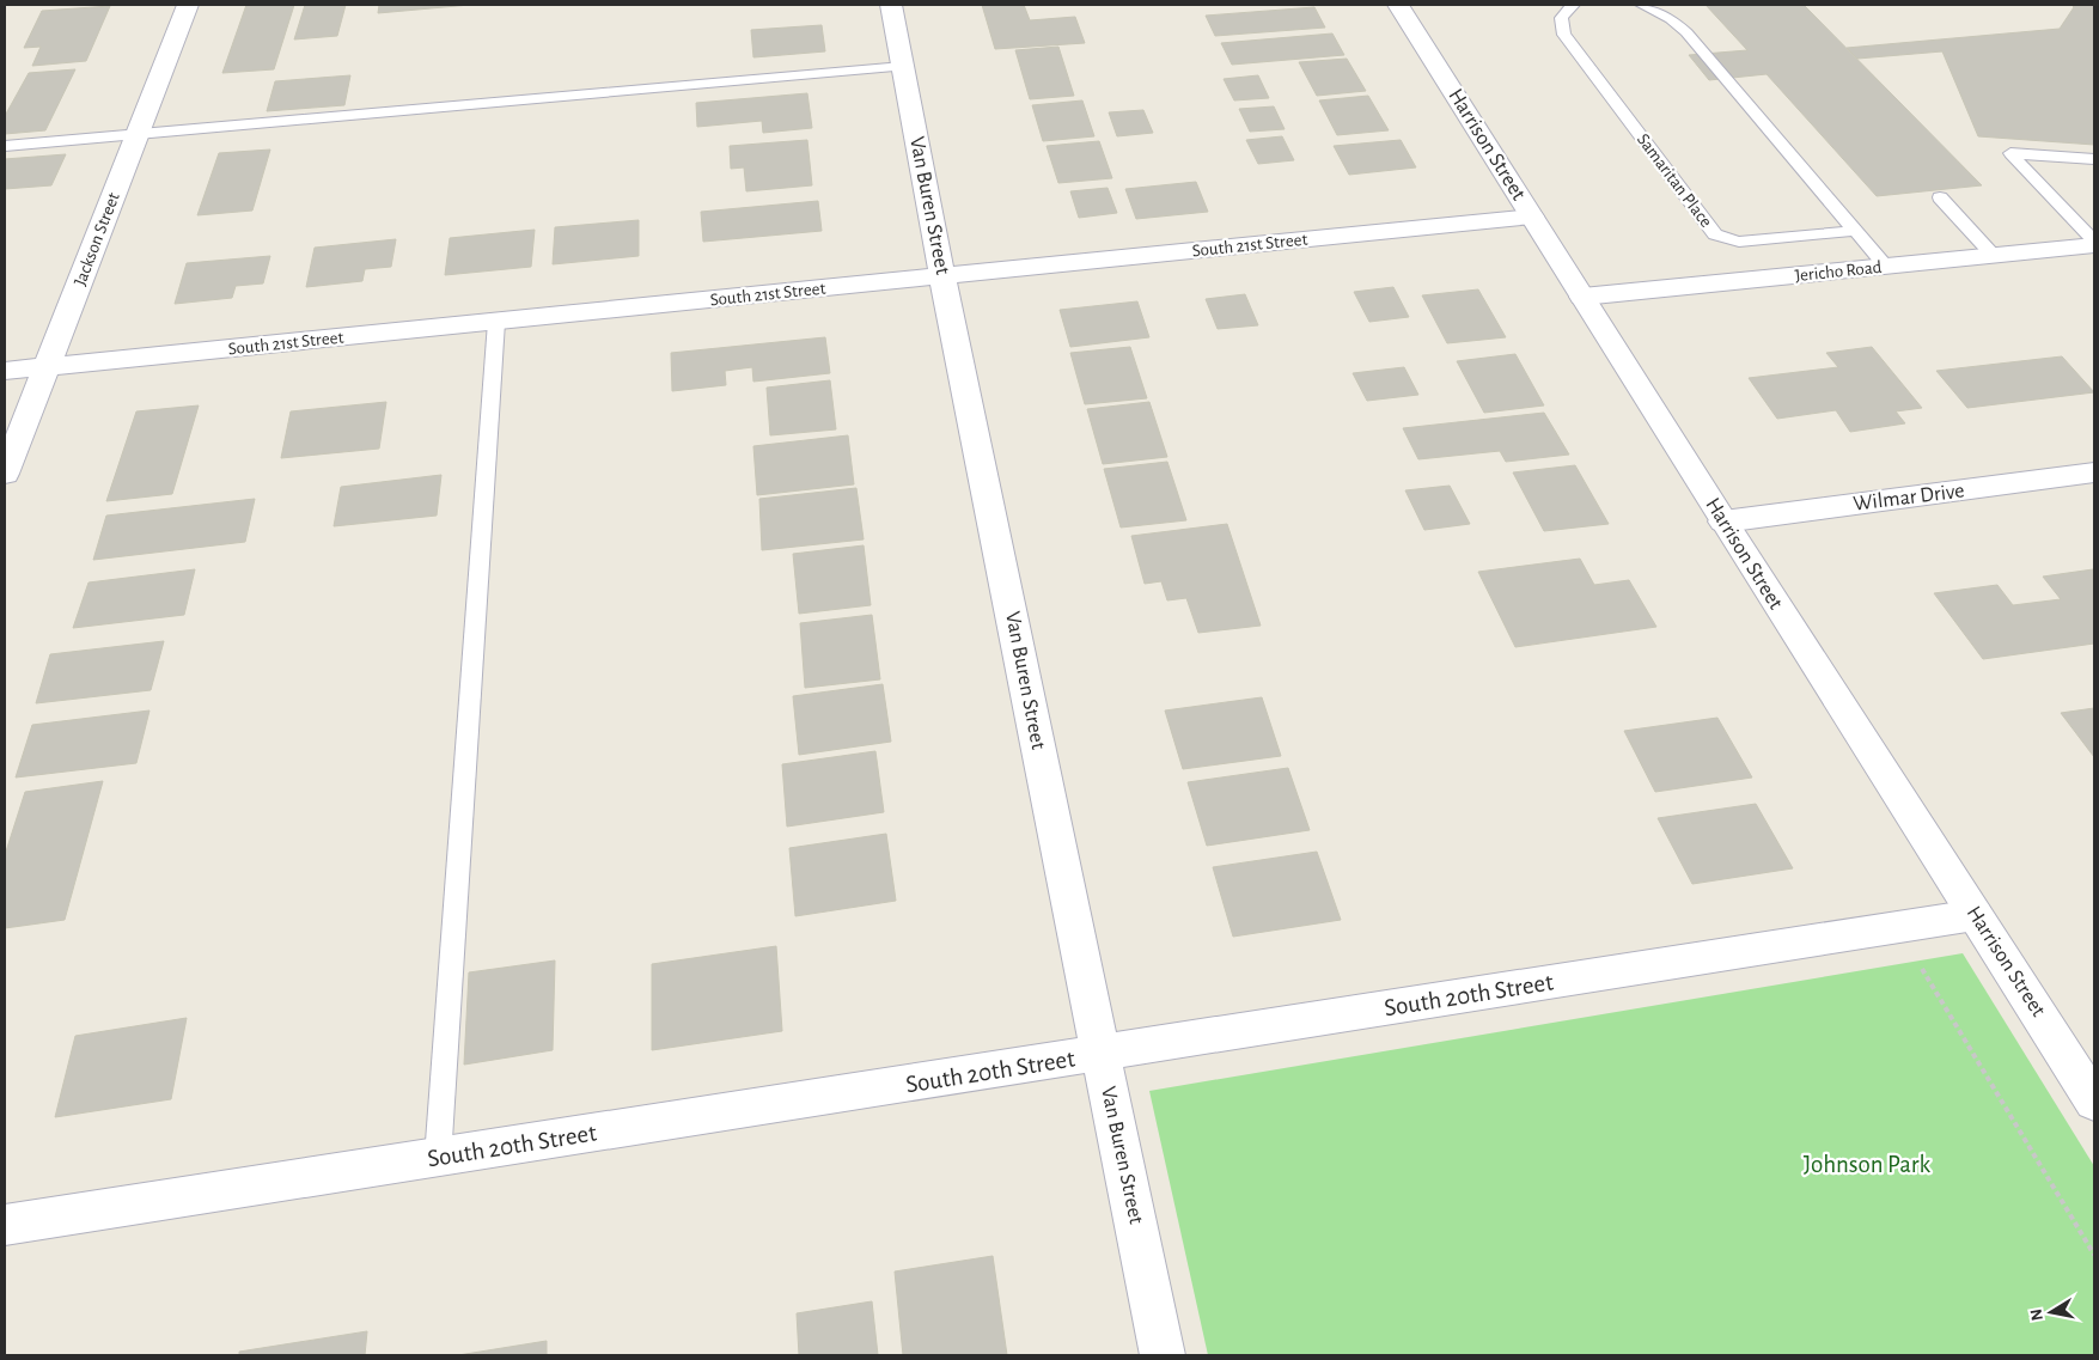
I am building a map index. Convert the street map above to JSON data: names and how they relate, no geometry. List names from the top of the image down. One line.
{"streets":{"street":["Harrison Street","Van Buren Street","Jackson Street","South 21st Street","Jericho Road","Wilmar Drive","South 20th Street"],"lane":["Samaritan Place"]},"crossings":[["Harrison Street","South 21st Street"],["Harrison Street","Jericho Road"],["Harrison Street","Wilmar Drive"],["Harrison Street","South 20th Street"],["Van Buren Street","South 21st Street"],["Van Buren Street","South 20th Street"],["Jackson Street","South 21st Street"]],"parks":["Johnson Park"],"north":"left"}
